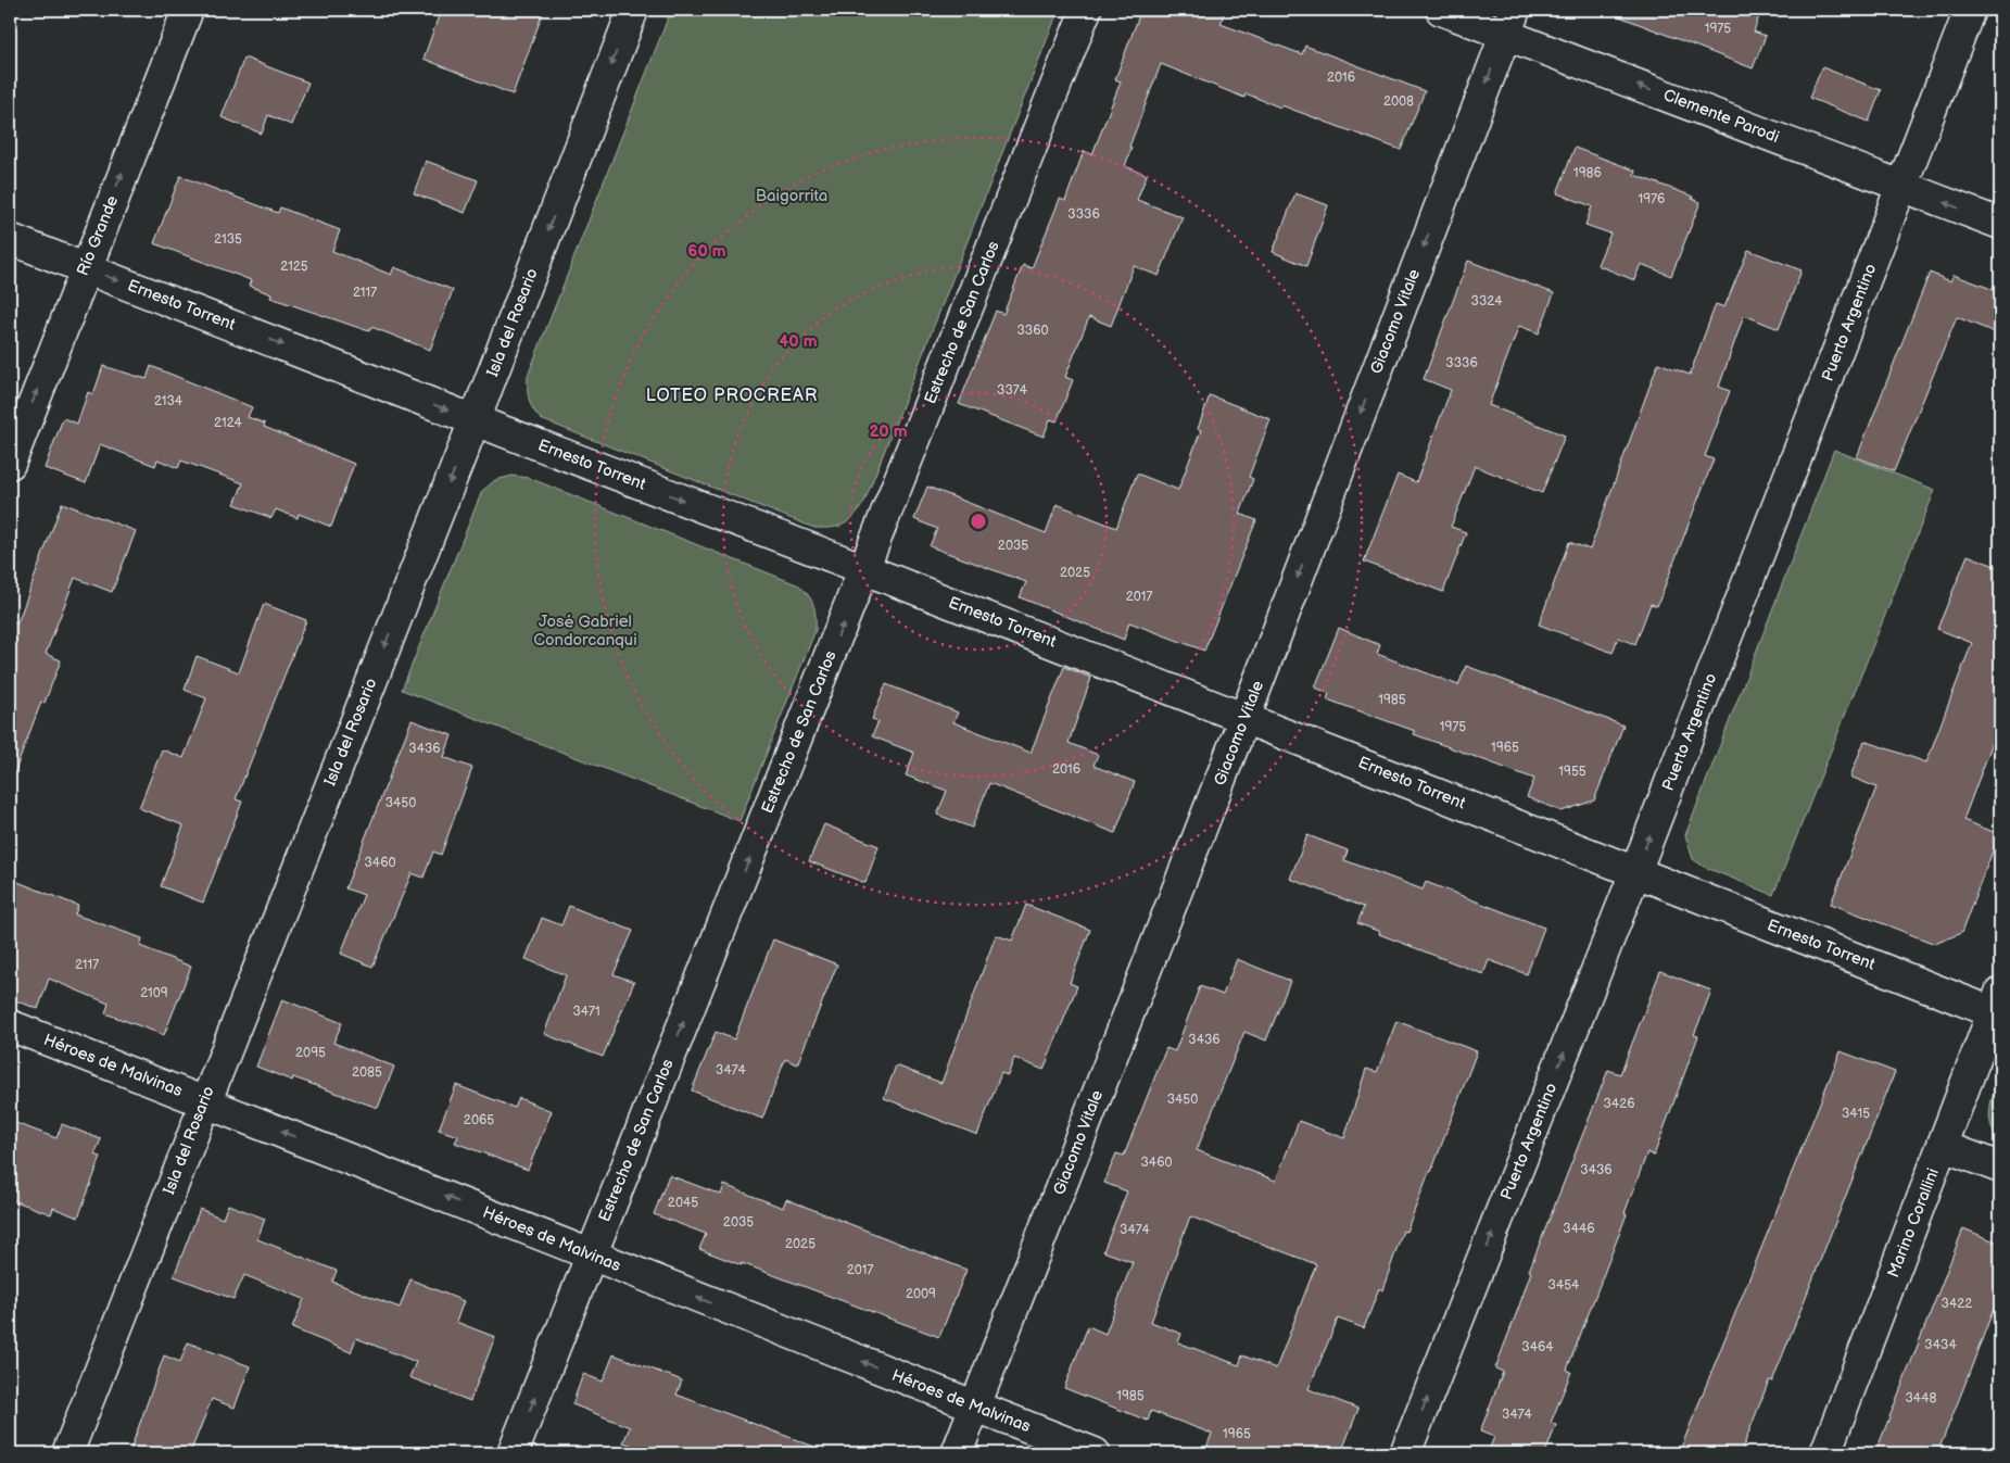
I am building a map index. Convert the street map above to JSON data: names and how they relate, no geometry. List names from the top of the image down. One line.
{"streets":{"street":["Clemente Parodi","Río Grande","Ernesto Torrent","Giacomo Vitale","Isla del Rosario","Estrecho de San Carlos","Puerto Argentino","Héroes de Malvinas","Marino Corallini"]},"crossings":[["Clemente Parodi","Giacomo Vitale"],["Clemente Parodi","Puerto Argentino"],["Río Grande","Ernesto Torrent"],["Ernesto Torrent","Giacomo Vitale"],["Ernesto Torrent","Isla del Rosario"],["Ernesto Torrent","Estrecho de San Carlos"],["Ernesto Torrent","Puerto Argentino"],["Ernesto Torrent","Marino Corallini"],["Giacomo Vitale","Héroes de Malvinas"],["Isla del Rosario","Héroes de Malvinas"],["Estrecho de San Carlos","Héroes de Malvinas"]],"one_way":["Clemente Parodi","Río Grande","Ernesto Torrent","Giacomo Vitale","Isla del Rosario","Estrecho de San Carlos","Puerto Argentino","Héroes de Malvinas"],"districts":["LOTEO PROCREAR"],"parks":["Baigorrita","José Gabriel Condorcanqui"],"house_numbers":["1975","2016","2008","1986","1976","3336","2135","2125","2117","3324","3360","3336","3374","2134","2124","2035","2025","2017","1985","1975","1965","3436","2016","1955","3450","3460","2117","2109","3471","3436","2095","3474","2085","3450","3426","3415","2065","3460","3436","2045","2035","3446","3474","2025","2017","3454","2009","3422","3434","3464","1985","3448","3474","1965"],"rings":["60 m","40 m","20 m"]}
